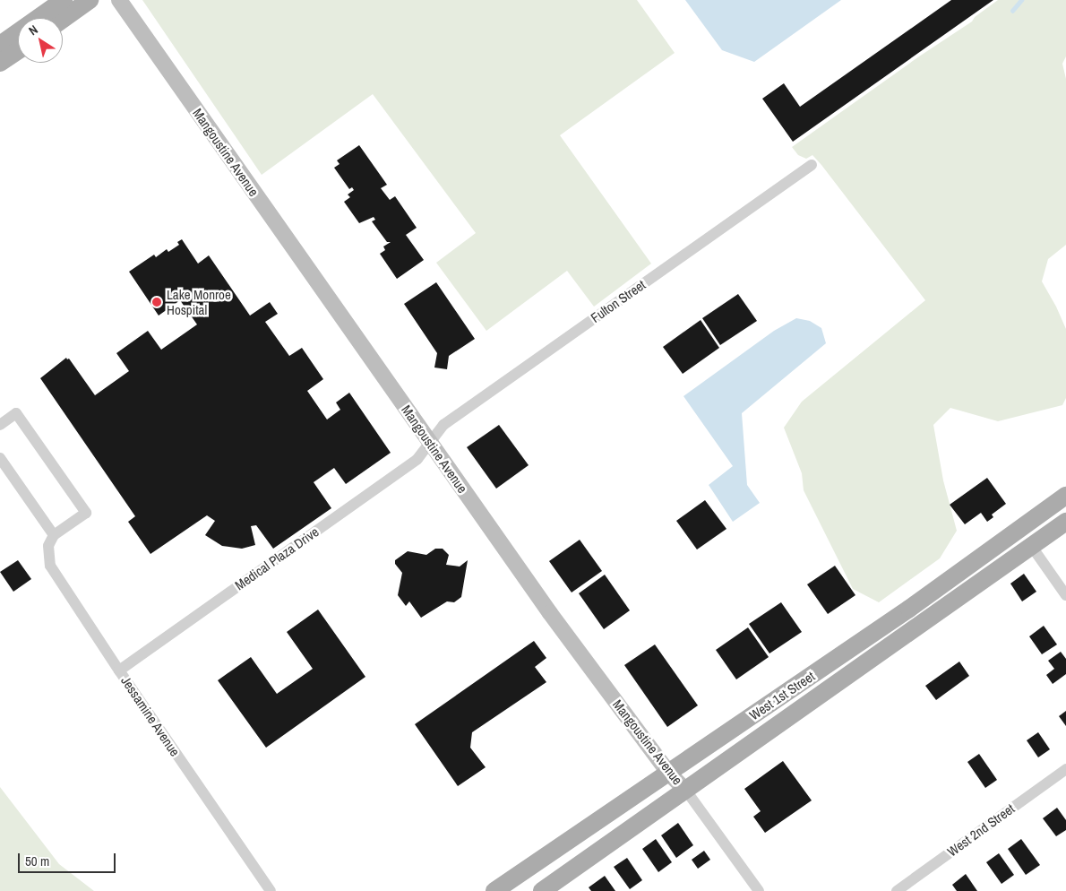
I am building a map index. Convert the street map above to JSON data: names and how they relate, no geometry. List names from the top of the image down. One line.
{"streets":{"main road":["West 1st Street"],"street":["Mangoustine Avenue","Fulton Street","Medical Plaza Drive","Jessamine Avenue","West 2nd Street"]},"crossings":[["Mangoustine Avenue","Fulton Street"],["Mangoustine Avenue","Medical Plaza Drive"],["Mangoustine Avenue","West 1st Street"],["Fulton Street","Medical Plaza Drive"],["Medical Plaza Drive","Jessamine Avenue"]],"places":["Lake Monroe Hospital"],"scale_bar":"50 m","north":"top left"}
